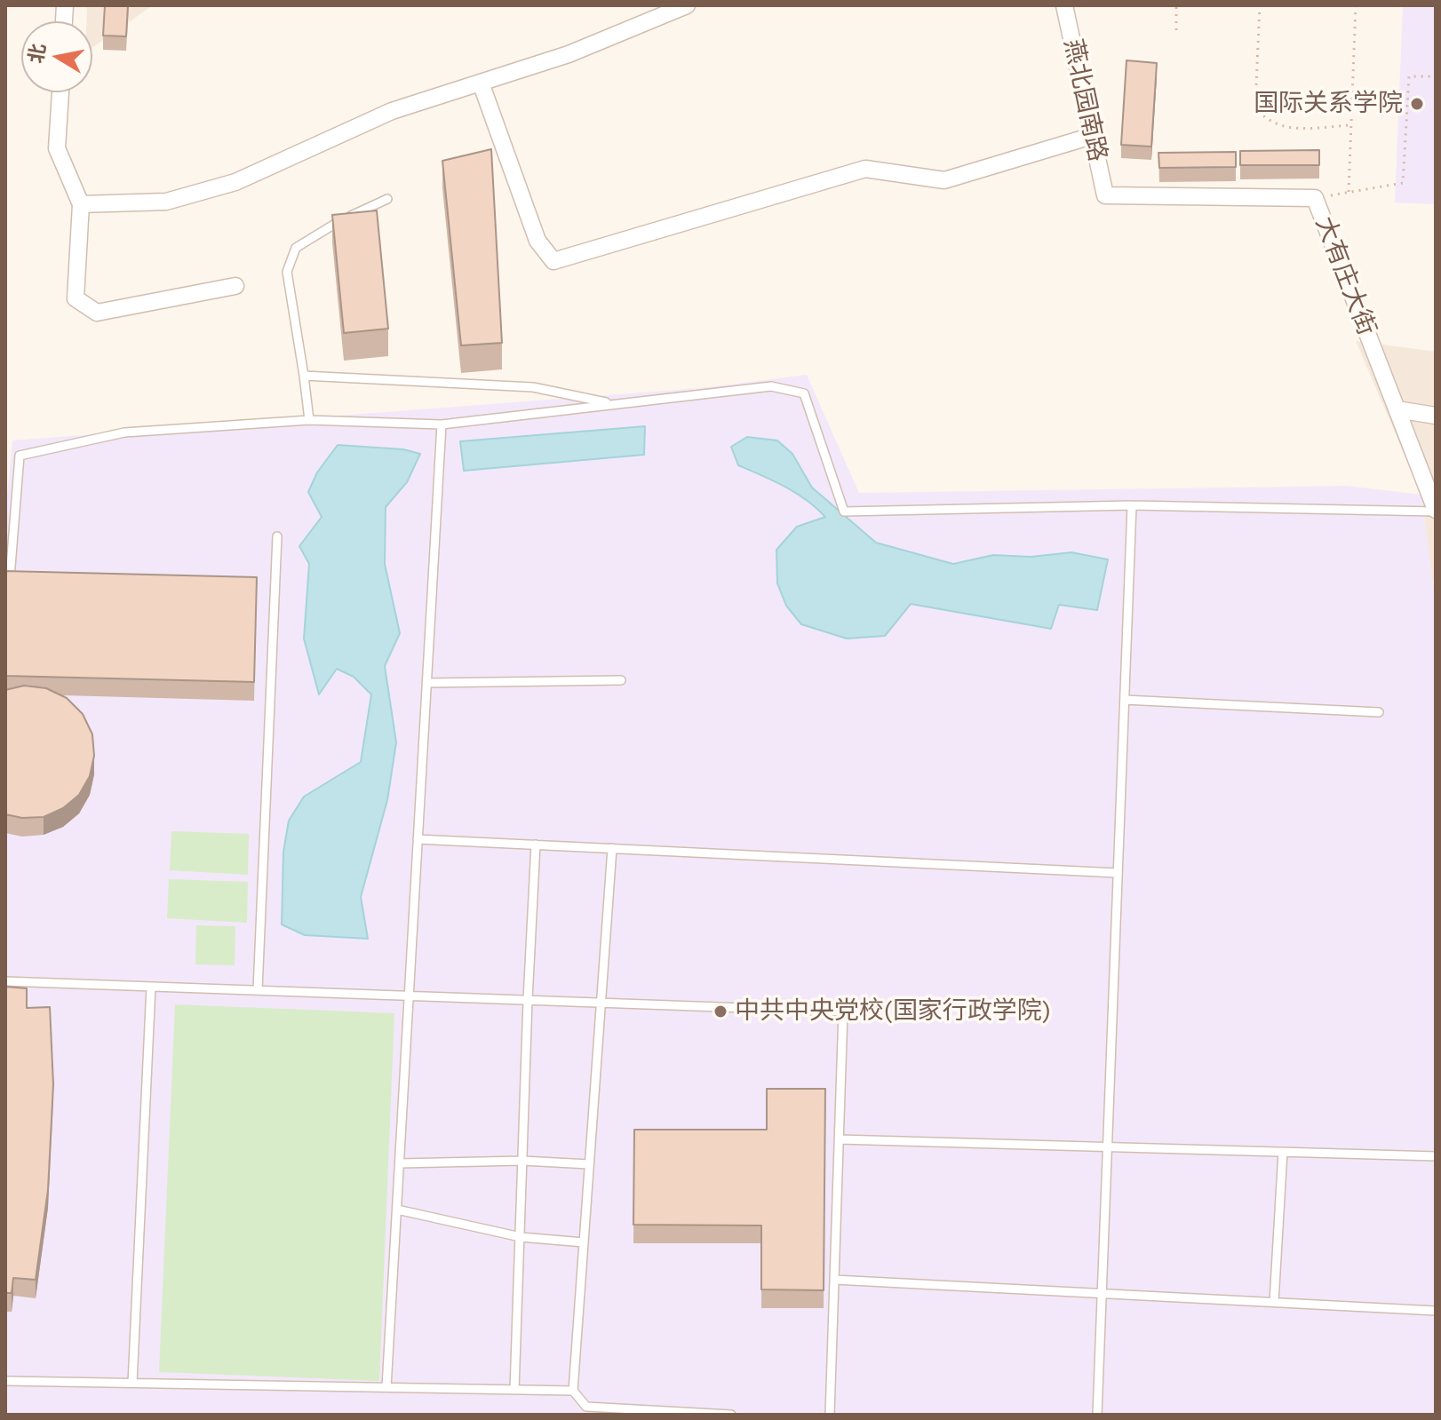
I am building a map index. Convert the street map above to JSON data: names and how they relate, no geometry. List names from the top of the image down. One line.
{"streets":{"street":["燕北园南路","大有庄大街"]},"crossings":[["燕北园南路","大有庄大街"]],"places":["国际关系学院","中共中央党校(国家行政学院)"],"north":"left"}
